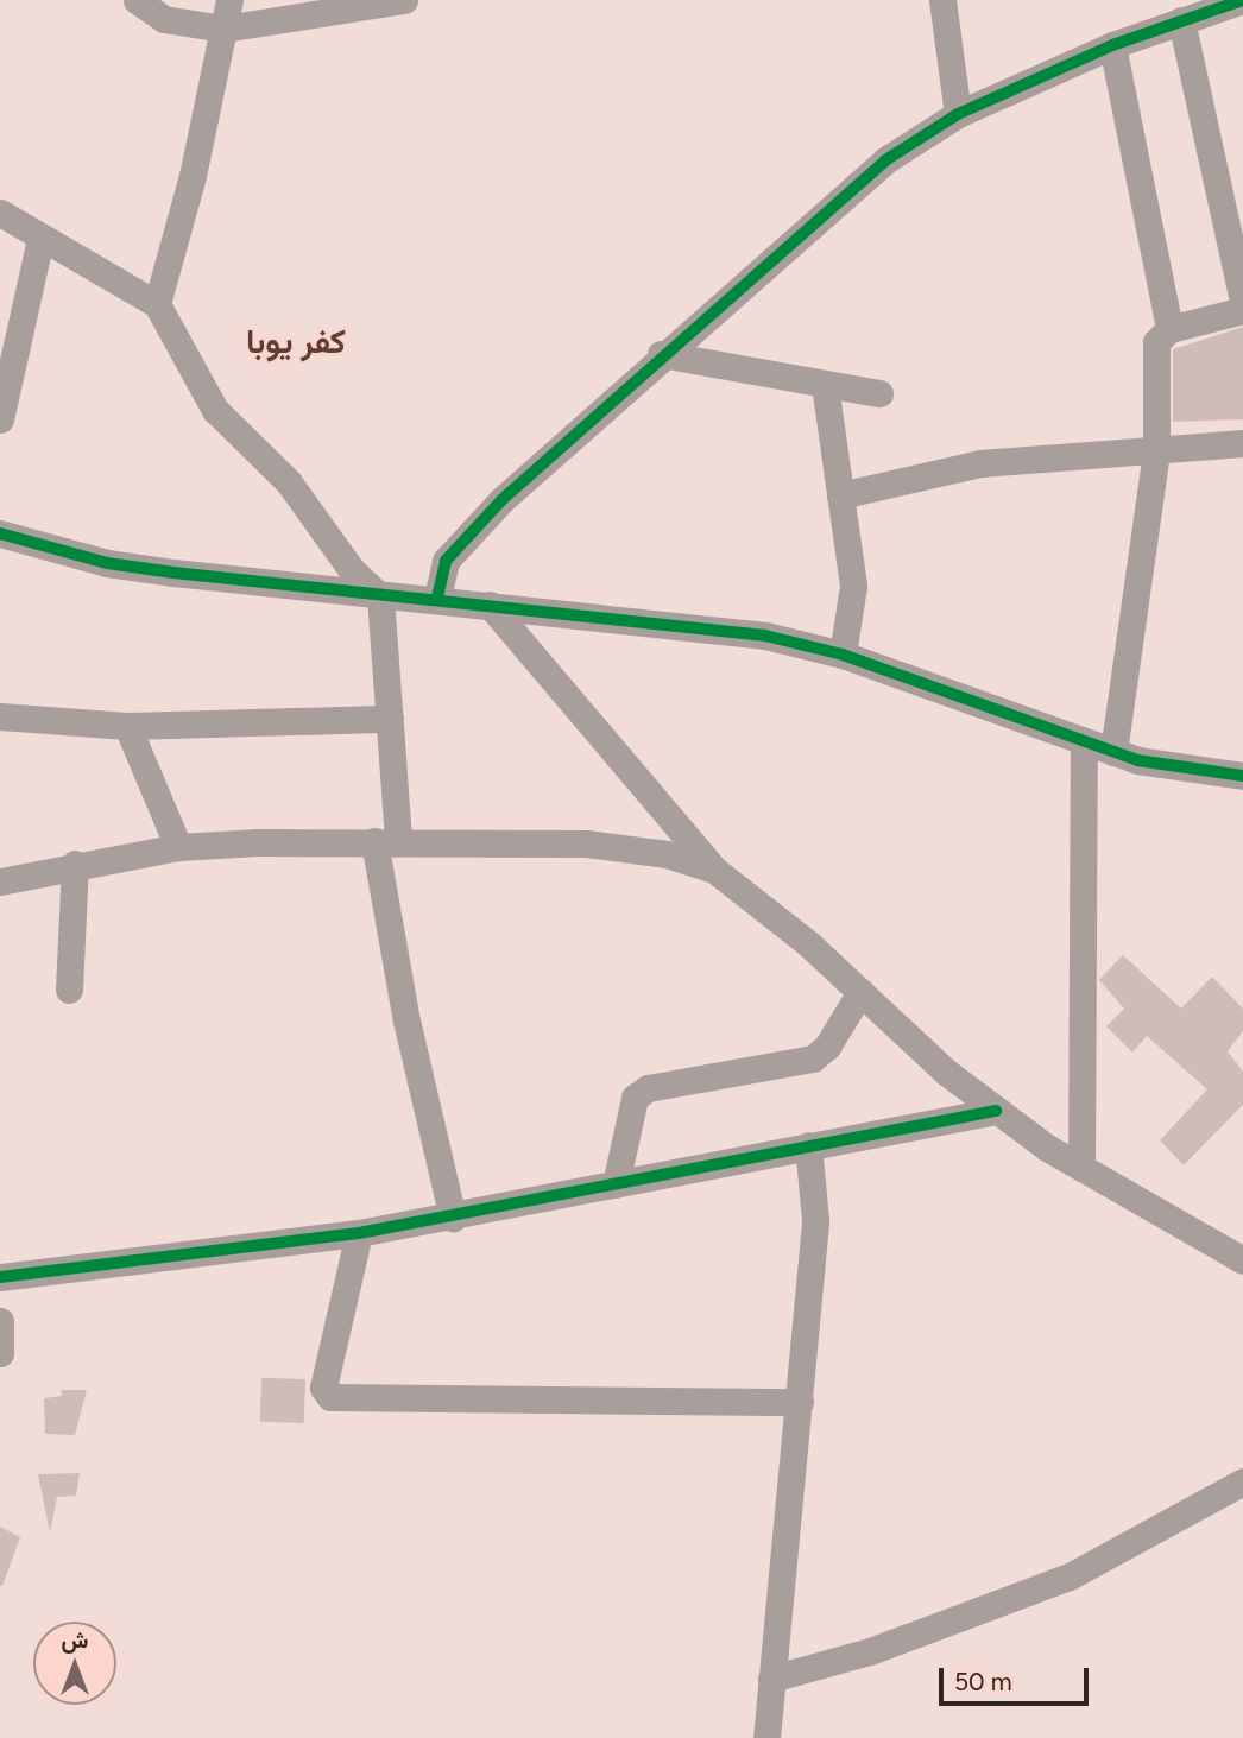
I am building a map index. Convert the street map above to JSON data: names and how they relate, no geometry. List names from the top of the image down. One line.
{"districts":["كفر يوبا"],"scale_bar":"50 m","north":"top"}
